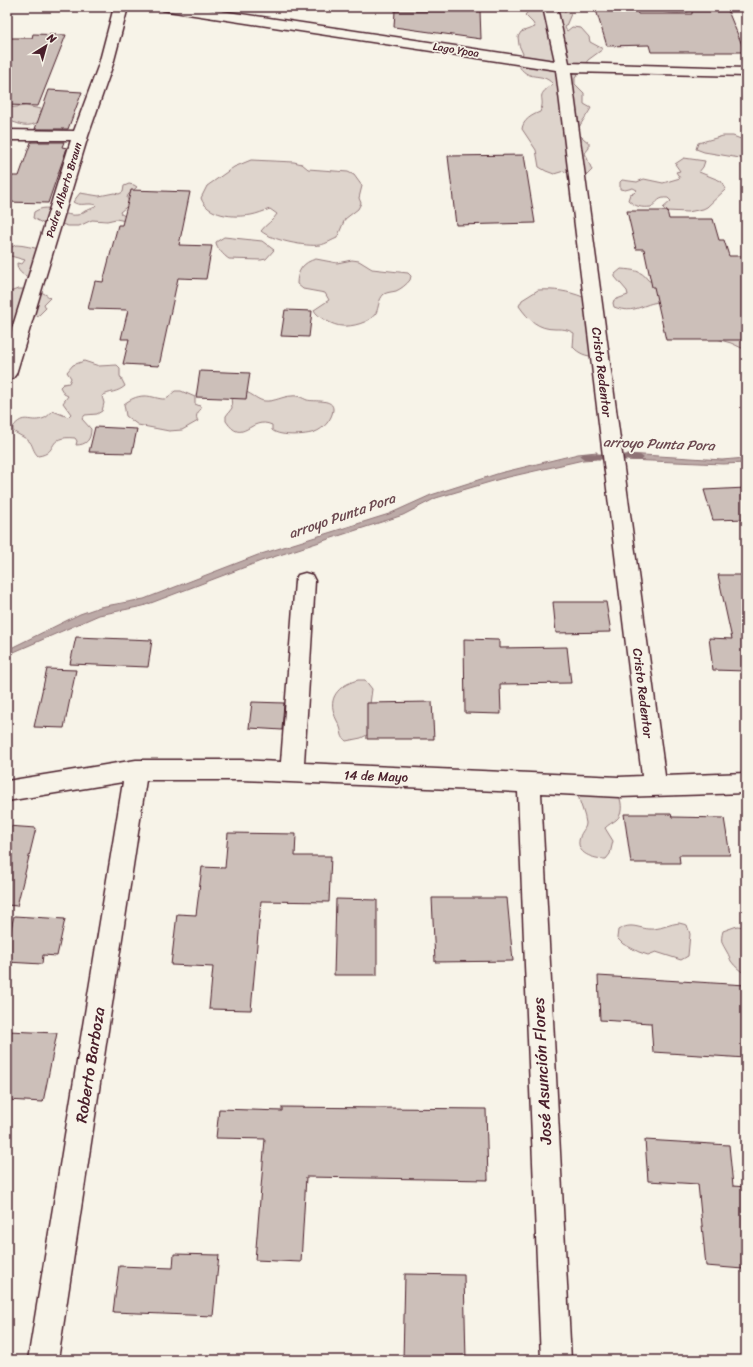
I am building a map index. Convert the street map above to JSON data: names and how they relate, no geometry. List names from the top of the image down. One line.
{"streets":{"street":["Lago Ypoa","Padre Alberto Braun","Cristo Redentor","14 de Mayo","Roberto Barboza","José Asunción Flores"]},"crossings":[["Lago Ypoa","Cristo Redentor"],["Cristo Redentor","14 de Mayo"],["14 de Mayo","Roberto Barboza"],["14 de Mayo","José Asunción Flores"]],"water":["arroyo Punta Pora"],"north":"top right"}
